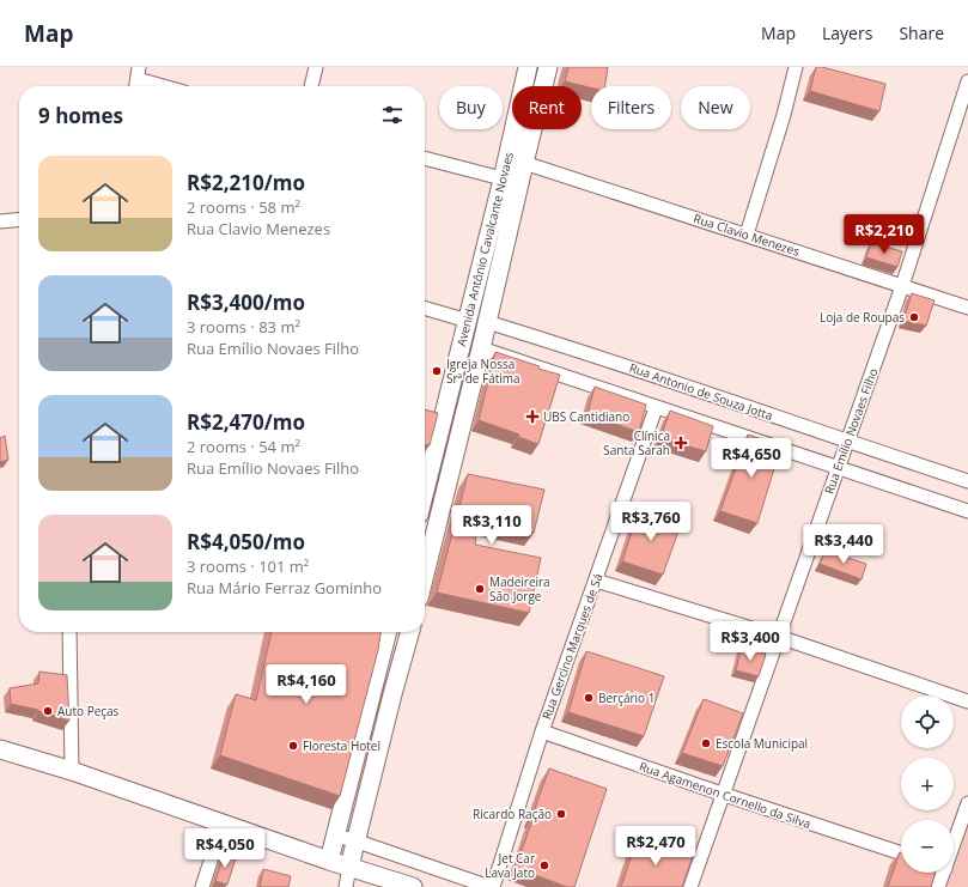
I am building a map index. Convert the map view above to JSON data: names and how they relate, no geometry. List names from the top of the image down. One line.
{"streets":{"street":["Rua Clavio Menezes","Avenida Antônio Cavalcante Novaes","Rua Antonio de Souza Jotta","Rua Emílio Novaes Filho","Rua Gercino Marques de Sá","Rua Agamenon Cornello da Silva"]},"crossings":[["Rua Clavio Menezes","Rua Emílio Novaes Filho"],["Rua Antonio de Souza Jotta","Rua Emílio Novaes Filho"],["Rua Emílio Novaes Filho","Rua Agamenon Cornello da Silva"],["Rua Gercino Marques de Sá","Rua Agamenon Cornello da Silva"]],"places":{"other":["Loja de Roupas","Igreja Nossa Srª de Fátima","Madeireira São Jorge","Berçário 1","Auto Peças","Escola Municipal","Floresta Hotel","Ricardo Ração","Jet Car Lava Jato"],"health":["UBS Cantidiano","Clínica Santa Sarah"]},"page":{"header":"Map","nav":["Map","Layers","Share"],"chip":["Buy","Rent","Filters","New"],"heading":"9 homes","list":[{"name":"R$2,210/mo","note":"2 rooms · 58 m² · Rua Clavio Menezes"},{"name":"R$3,400/mo","note":"3 rooms · 83 m² · Rua Emílio Novaes Filho"},{"name":"R$2,470/mo","note":"2 rooms · 54 m² · Rua Emílio Novaes Filho"},{"name":"R$4,050/mo","note":"3 rooms · 101 m² · Rua Mário Ferraz Gominho"}],"price":["R$2,210","R$4,650","R$3,760","R$3,110","R$3,440","R$3,400","R$4,160","R$2,470","R$4,050"],"map_buttons":["+","−"]}}
